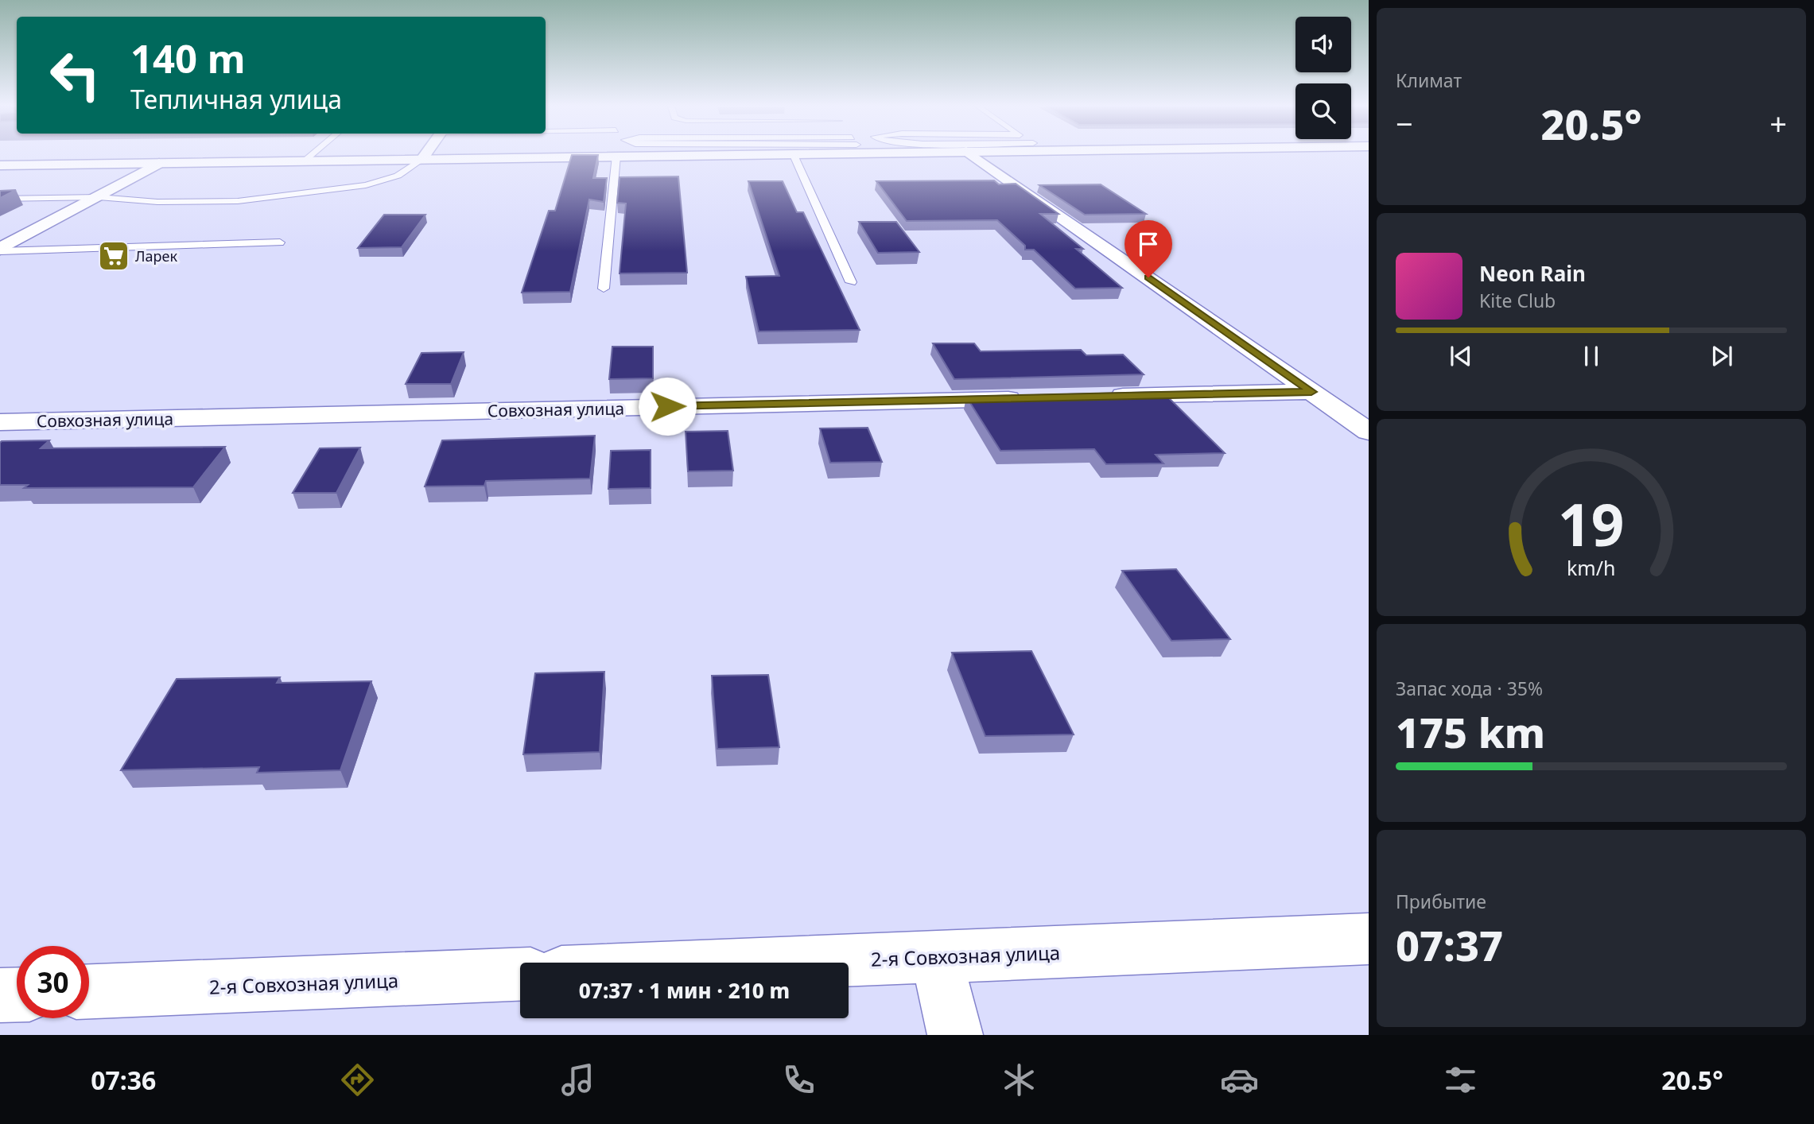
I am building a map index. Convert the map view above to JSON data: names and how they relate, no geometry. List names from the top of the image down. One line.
{"streets":{"street":["Совхозная улица","2-я Совхозная улица"]},"places":{"supermarket":["Ларек"]},"page":{"tile":["Климат",["Запас хода · 35%","175 km"],["Прибытие","07:37"]],"turn":["140 m","Тепличная улица"],"heat":["−","20.5°","+"],"song":["Neon Rain","Kite Club"],"limit":"30","trip":"07:37 · 1 мин · 210 m","tabs":["07:36","20.5°"],"gauge":["19","km/h"]}}
